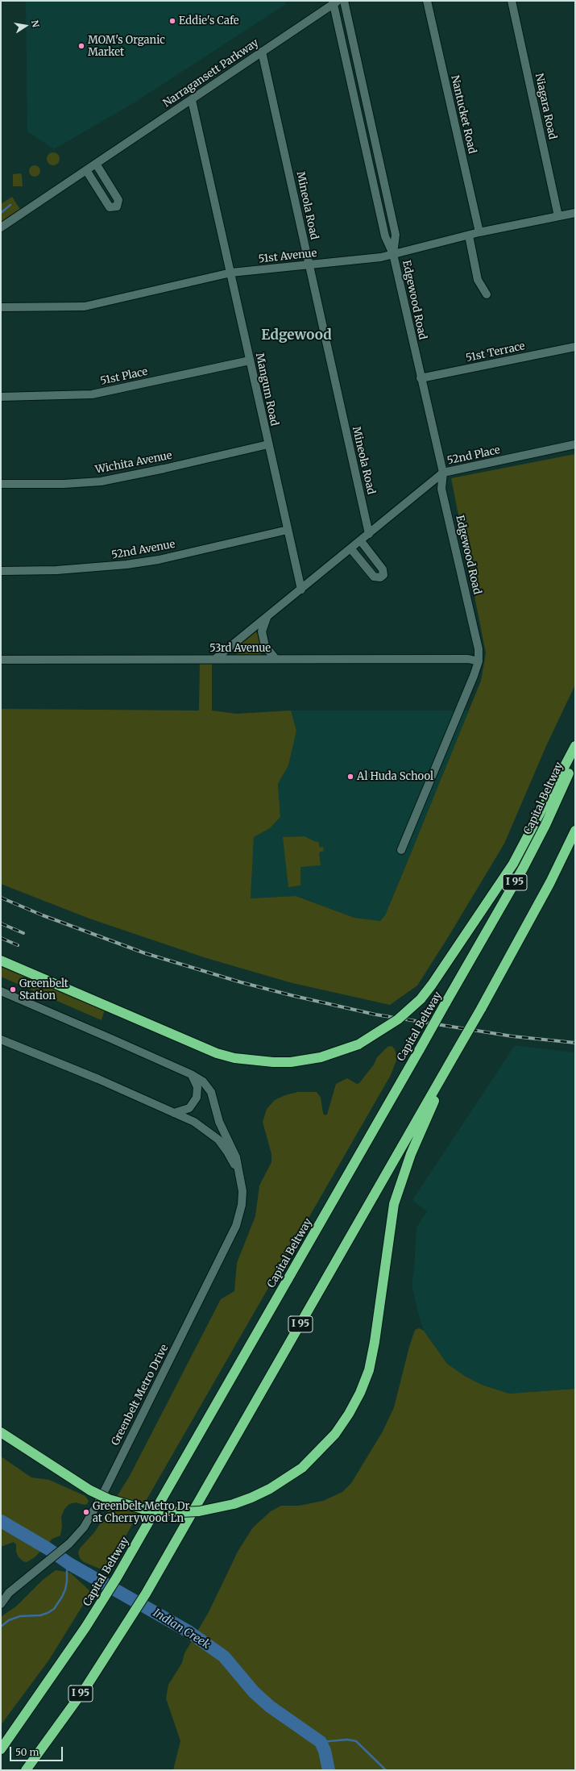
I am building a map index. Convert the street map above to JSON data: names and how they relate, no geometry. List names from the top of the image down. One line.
{"streets":{"highway":["Capital Beltway","I 95"],"street":["Narragansett Parkway","Niagara Road","Nantucket Road","Mineola Road","51st Avenue","Edgewood Road","51st Terrace","51st Place","Mangum Road","52nd Place","Wichita Avenue","52nd Avenue","53rd Avenue","Greenbelt Metro Drive"]},"crossings":[["Narragansett Parkway","Mineola Road"],["Narragansett Parkway","Edgewood Road"],["Narragansett Parkway","Mangum Road"],["Niagara Road","51st Avenue"],["Nantucket Road","51st Avenue"],["Mineola Road","51st Avenue"],["Mineola Road","52nd Place"],["51st Avenue","Edgewood Road"],["51st Avenue","Mangum Road"],["Edgewood Road","51st Terrace"],["Edgewood Road","52nd Place"],["Edgewood Road","53rd Avenue"],["51st Place","Mangum Road"],["Mangum Road","52nd Place"],["Mangum Road","Wichita Avenue"],["Mangum Road","52nd Avenue"],["52nd Place","53rd Avenue"]],"districts":["Edgewood"],"water":["Indian Creek"],"places":["Eddie's Cafe","MOM's Organic Market","Al Huda School","Greenbelt Station","Greenbelt Metro Dr at Cherrywood Ln"],"scale_bar":"50 m","north":"right"}
